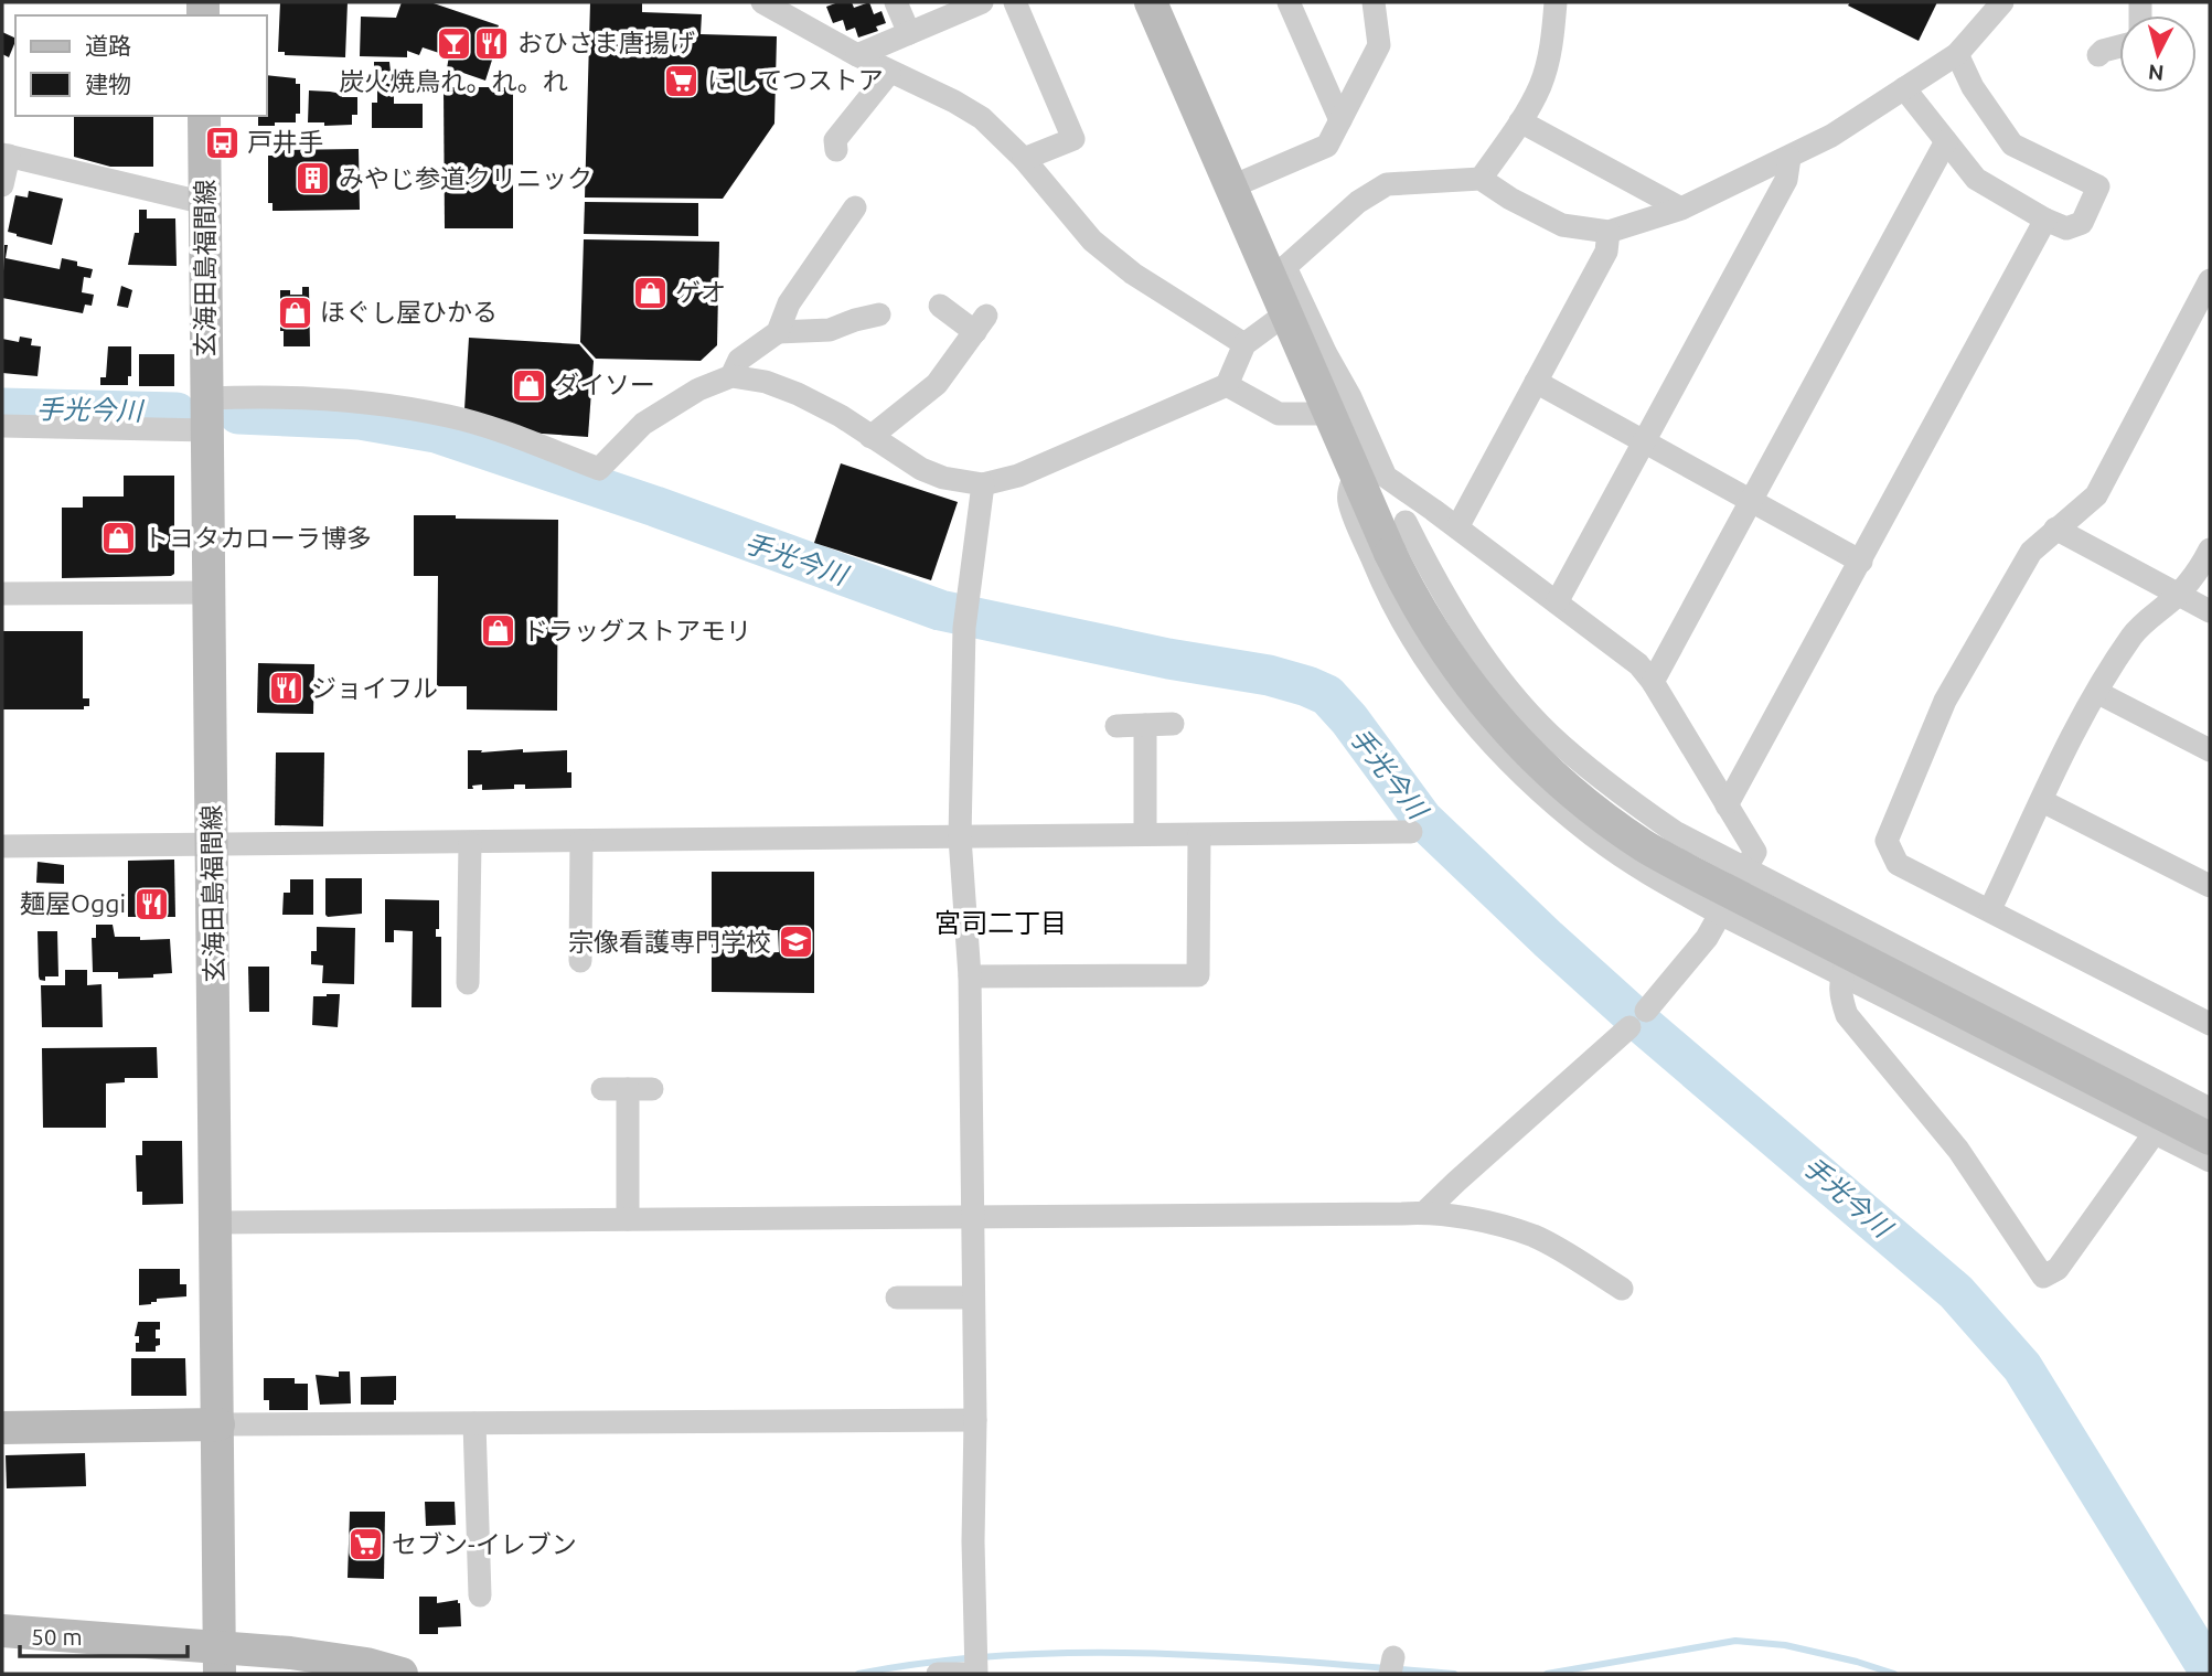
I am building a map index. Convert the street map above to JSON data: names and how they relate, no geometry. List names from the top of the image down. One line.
{"streets":{"street":["玄海田島福間線"]},"districts":["宮司二丁目"],"water":["手光今川"],"places":{"restaurant":["おひさま唐揚げ","ジョイフル","麺屋Oggi"],"bar":["炭火焼鳥れ。れ。れ"],"supermarket":["にしてつストア","セブン-イレブン"],"bus stop":["戸井手"],"building":["みやじ参道クリニック"],"shop":["ゲオ","ほぐし屋ひかる","ダイソー","トヨタカローラ博多","ドラッグストアモリ"],"school or university":["宗像看護専門学校"]},"legend":["道路","建物"],"scale_bar":"50 m","north":"bottom"}
